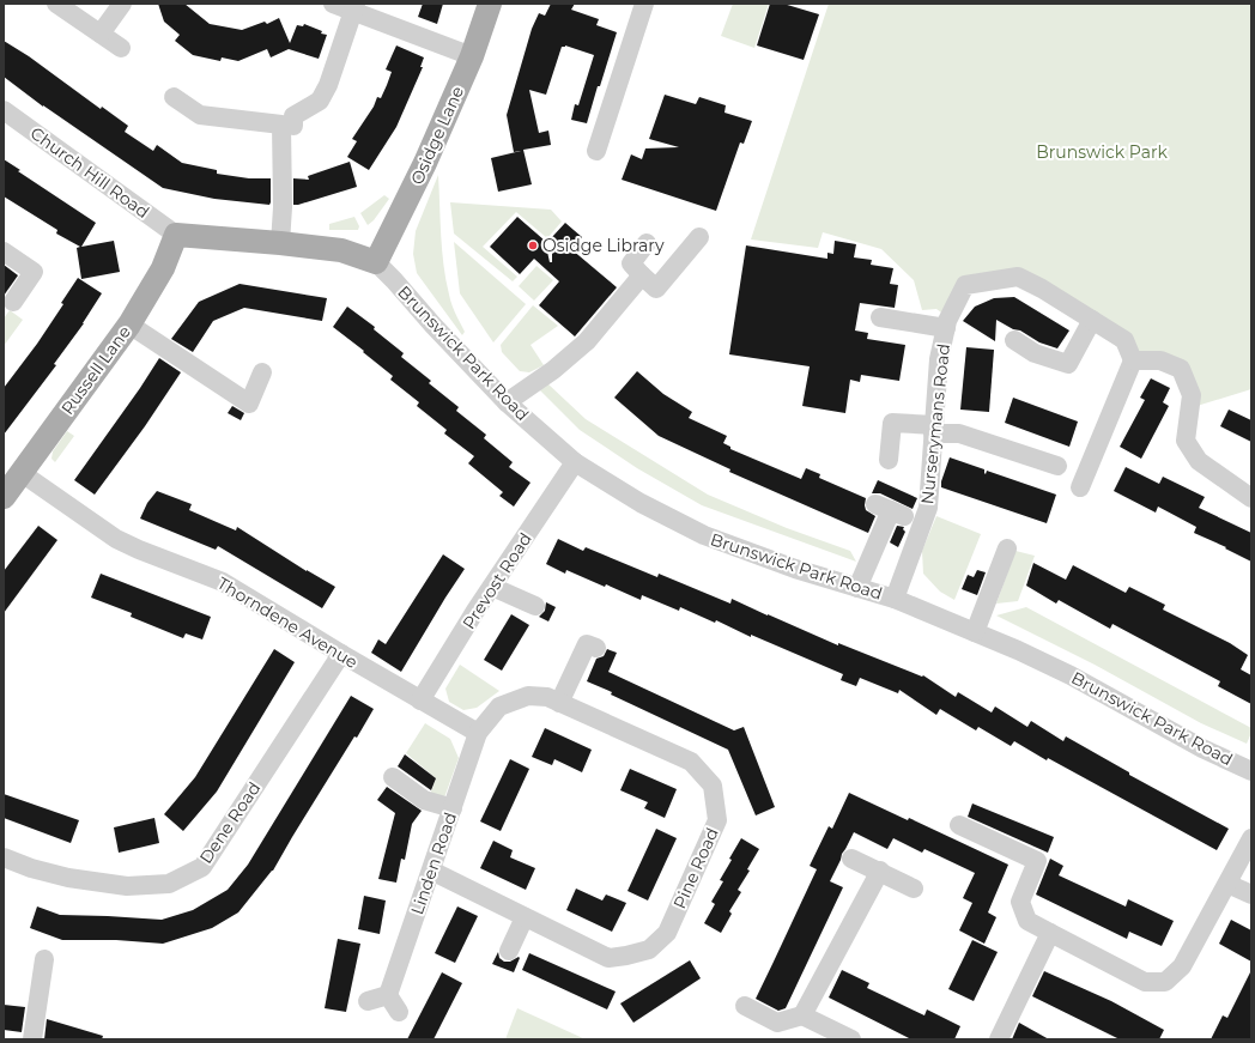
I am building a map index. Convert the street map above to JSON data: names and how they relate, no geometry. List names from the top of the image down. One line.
{"streets":{"main road":["Osidge Lane","Brunswick Park Road","Russell Lane"],"street":["Church Hill Road","Nurserymans Road","Prevost Road","Thorndene Avenue","Dene Road","Linden Road","Pine Road"]},"crossings":[["Osidge Lane","Brunswick Park Road"],["Church Hill Road","Brunswick Park Road"],["Church Hill Road","Russell Lane"],["Brunswick Park Road","Russell Lane"],["Brunswick Park Road","Nurserymans Road"],["Brunswick Park Road","Prevost Road"],["Russell Lane","Thorndene Avenue"],["Prevost Road","Thorndene Avenue"],["Thorndene Avenue","Dene Road"],["Thorndene Avenue","Linden Road"],["Thorndene Avenue","Pine Road"],["Linden Road","Pine Road"]],"parks":["Brunswick Park"],"places":["Osidge Library"]}
